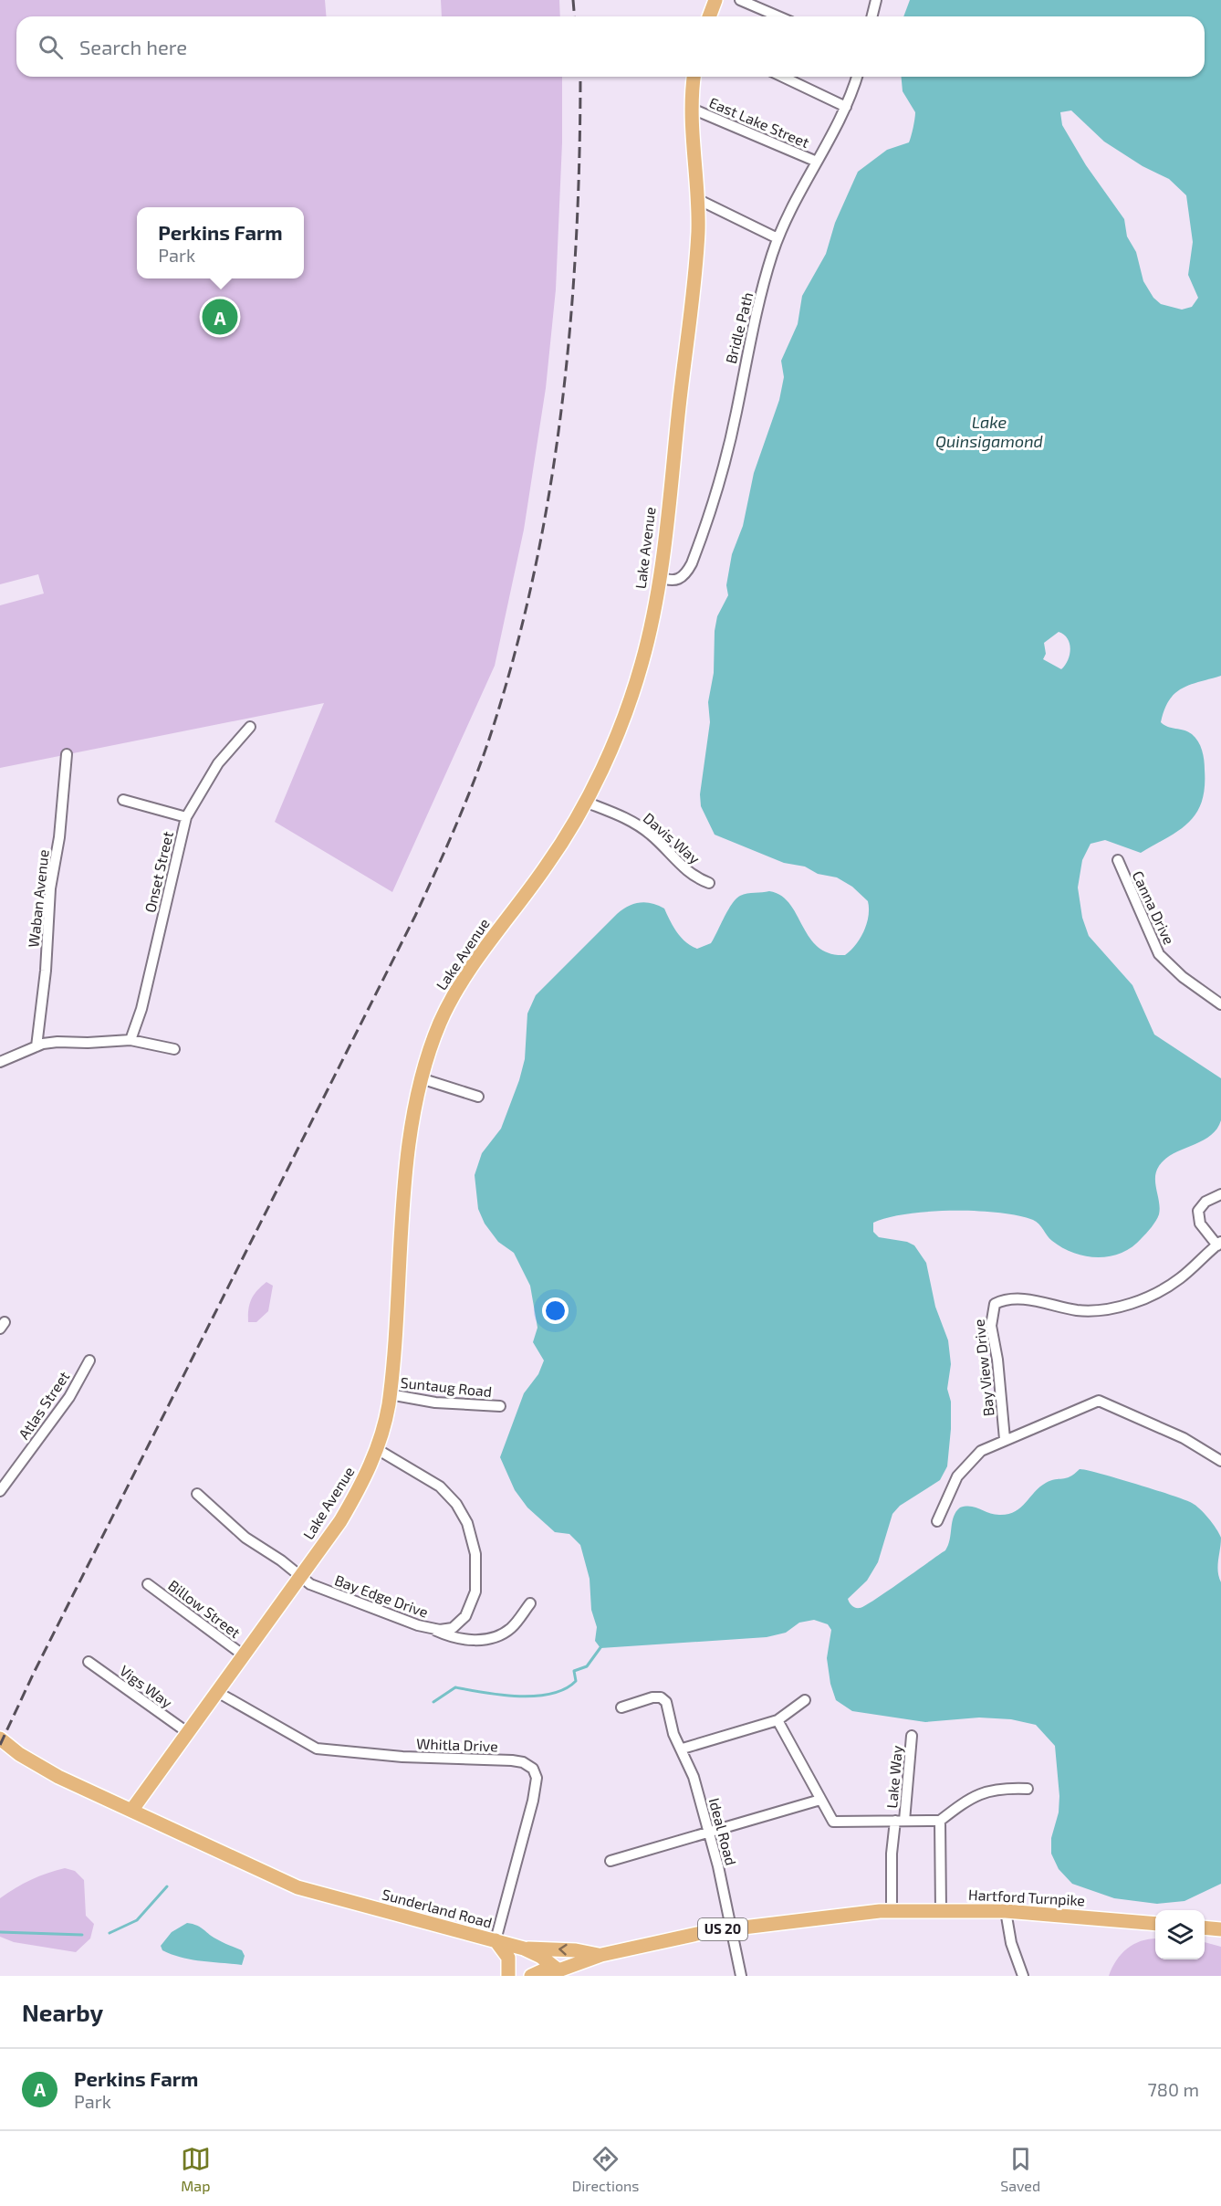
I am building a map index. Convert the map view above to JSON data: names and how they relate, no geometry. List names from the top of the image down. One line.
{"streets":{"main road":["Lake Avenue","Hartford Turnpike","Sunderland Road","US 20"],"street":["East Lake Street","Bridle Path","Davis Way","Onset Street","Waban Avenue","Canna Drive","Bay View Drive","Suntaug Road","Atlas Street","Bay Edge Drive","Billow Street","Vigs Way","Whitla Drive","Lake Way","Ideal Road"]},"crossings":[["East Lake Street","Bridle Path"],["East Lake Street","Lake Avenue"],["Bridle Path","Lake Avenue"],["Lake Avenue","Davis Way"],["Lake Avenue","Suntaug Road"],["Lake Avenue","Bay Edge Drive"],["Lake Avenue","Billow Street"],["Lake Avenue","Vigs Way"],["Lake Avenue","Whitla Drive"],["Lake Avenue","Sunderland Road"],["Whitla Drive","Sunderland Road"],["Lake Way","Hartford Turnpike"],["Lake Way","US 20"],["Ideal Road","US 20"],["Hartford Turnpike","US 20"],["Sunderland Road","US 20"]],"water":["Lake Quinsigamond"],"page":{"search":"Search here","popup":["Perkins Farm","Park"],"pins":"A","heading":"Nearby","list":[{"mark":"A","name":"Perkins Farm","note":"Park","value":"780 m"}],"nav":["Map","Directions","Saved"]}}
